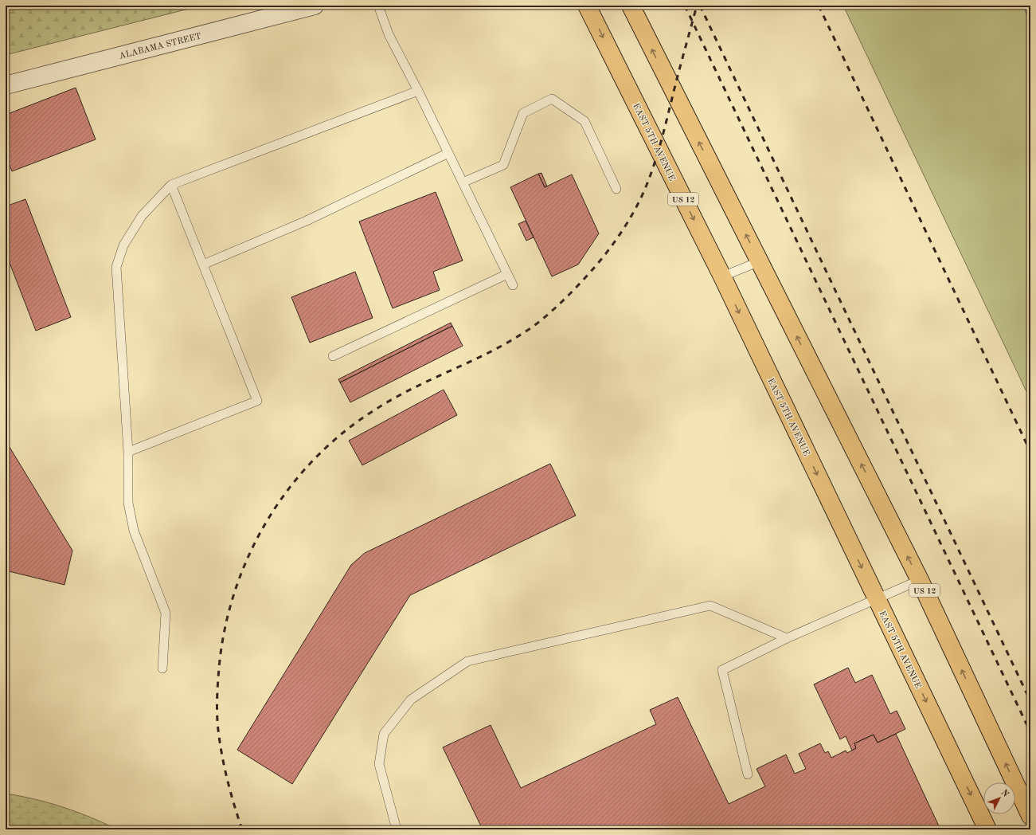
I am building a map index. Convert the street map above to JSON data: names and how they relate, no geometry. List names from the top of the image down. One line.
{"streets":{"main road":["EAST 5TH AVENUE","US 12"],"street":["ALABAMA STREET"]},"north":"top right"}
